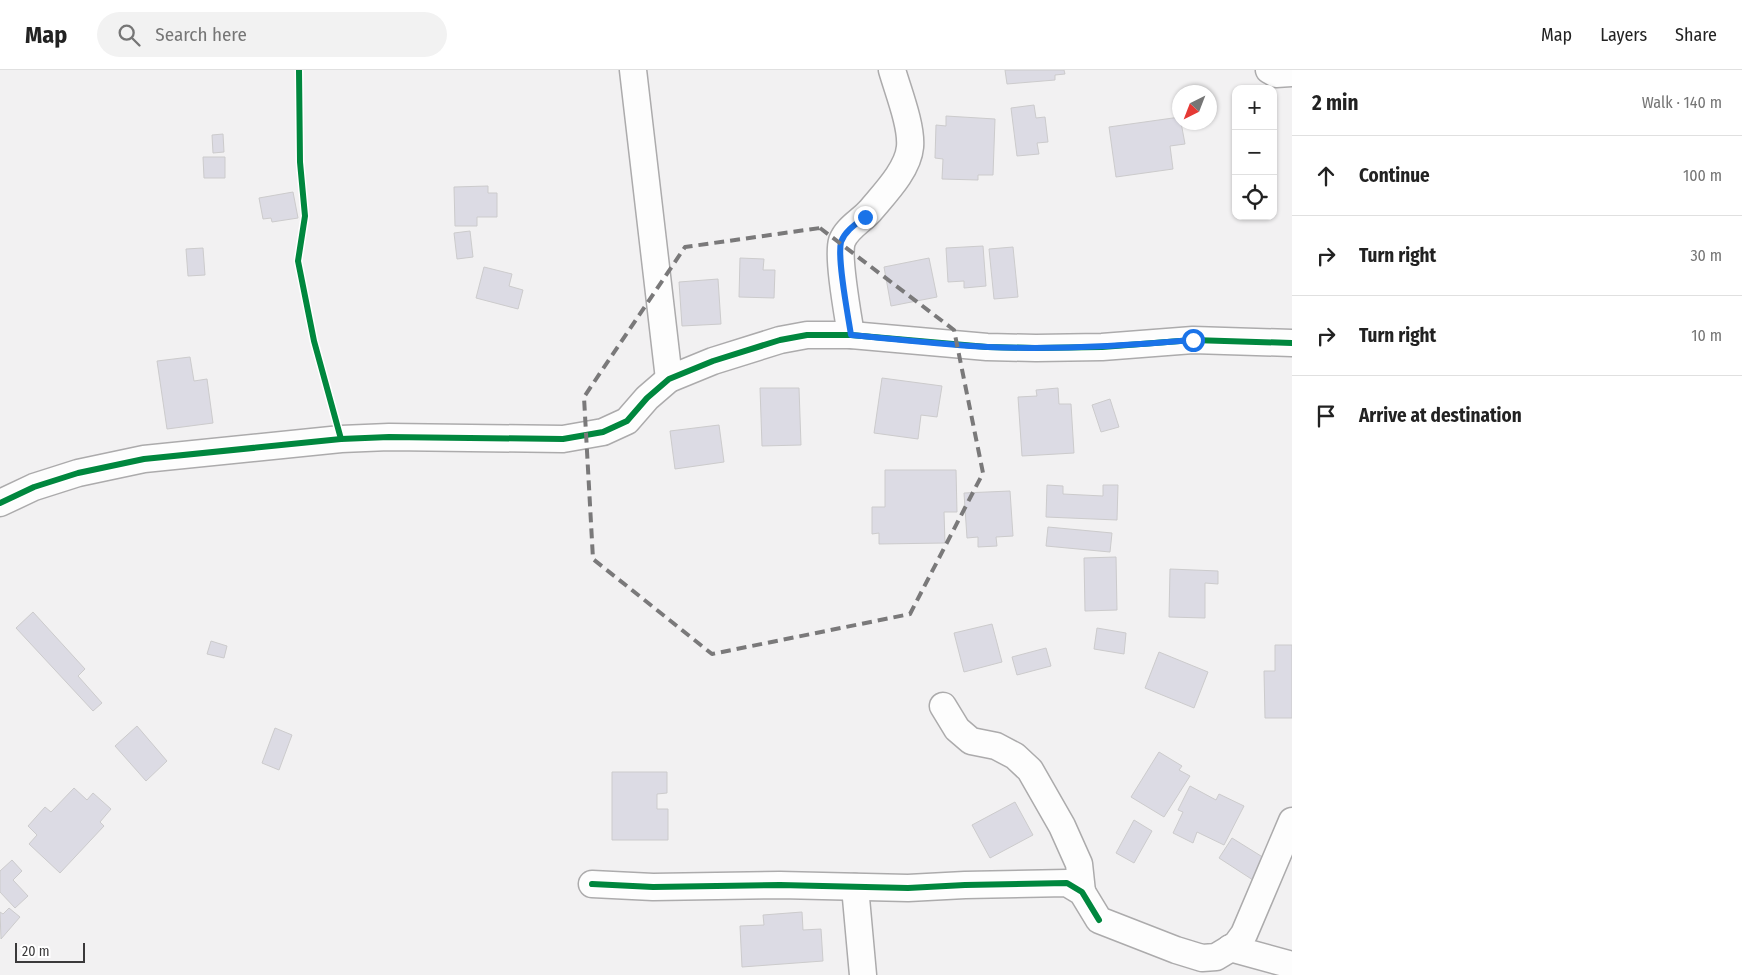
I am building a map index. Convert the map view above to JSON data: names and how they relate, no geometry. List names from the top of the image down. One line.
{"scale_bar":"20 m","north":"bottom left","page":{"header":"Map","search":"Search here","nav":["Map","Layers","Share"],"heading":["2 min","Walk · 140 m"],"map_buttons":["+","−"],"list":[["Continue","100 m"],["Turn right","30 m"],["Turn right","10 m"],"Arrive at destination"],"scale":"20 m"}}
